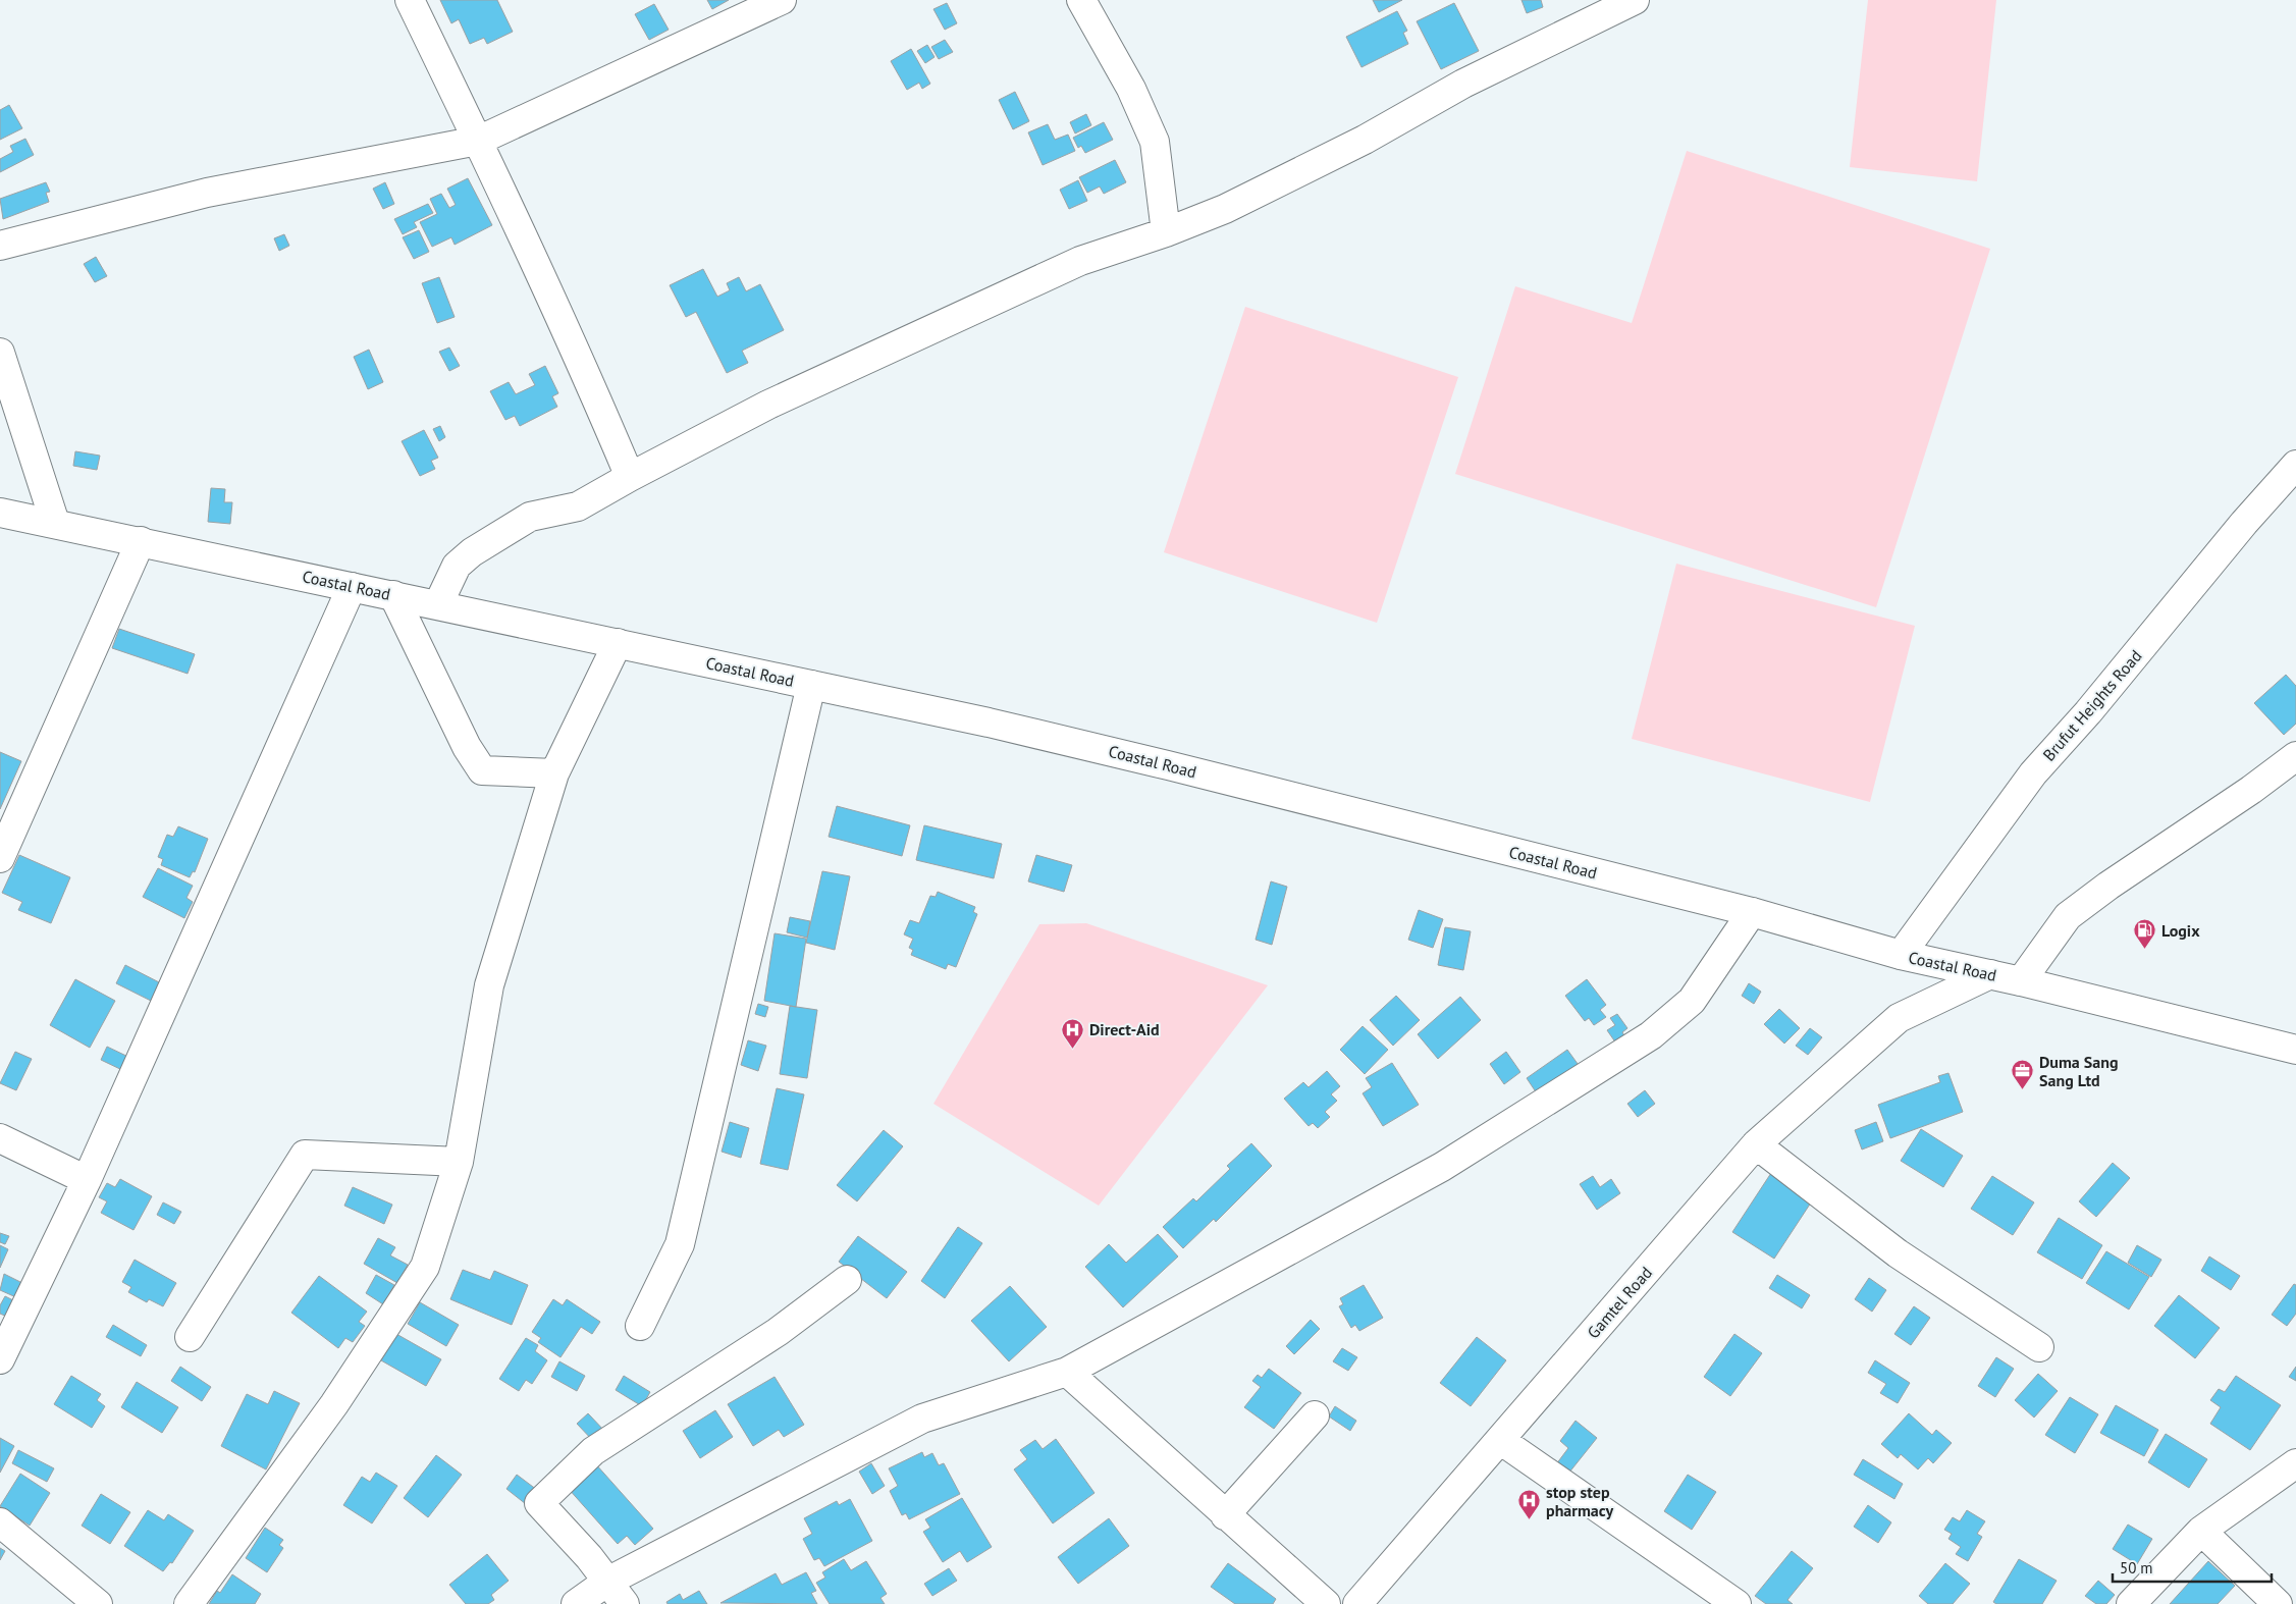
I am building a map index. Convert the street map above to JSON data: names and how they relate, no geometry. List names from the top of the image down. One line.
{"streets":{"street":["Coastal Road","Brufut Heights Road","Gamtel Road"]},"crossings":[["Coastal Road","Brufut Heights Road"],["Coastal Road","Gamtel Road"]],"places":{"fuel station":["Logix"],"hospital":["Direct-Aid","stop step pharmacy"],"office":["Duma Sang Sang Ltd"]},"scale_bar":"50 m"}
